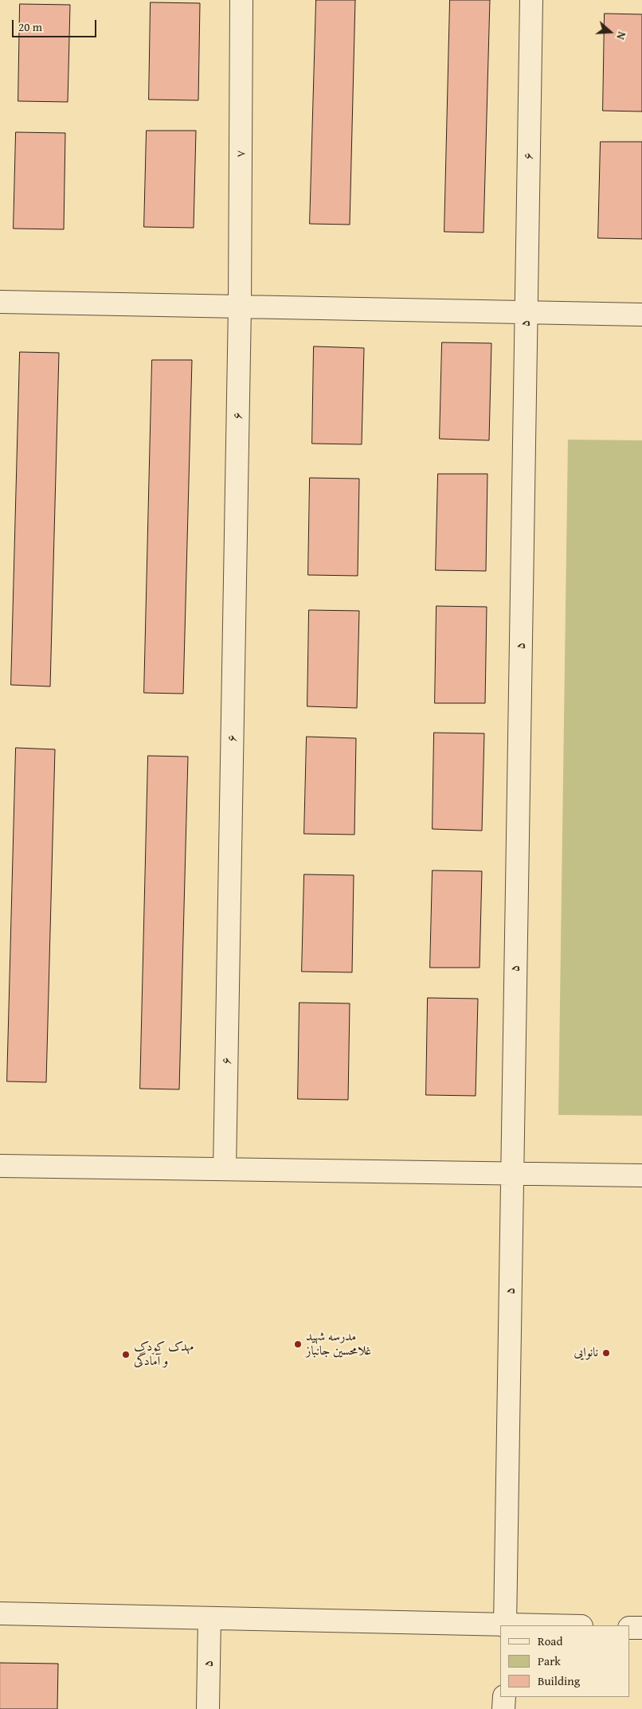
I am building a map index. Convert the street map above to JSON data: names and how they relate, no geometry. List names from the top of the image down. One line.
{"streets":{"street":["۷","۶","۵"]},"crossings":[["۷","۶"],["۶","۵"]],"places":["مدرسه شهید غلامحسین جانباز","نانوایی","مهدک کودک و آمادگی"],"legend":["Road","Park","Building"],"scale_bar":"20 m","north":"right"}
